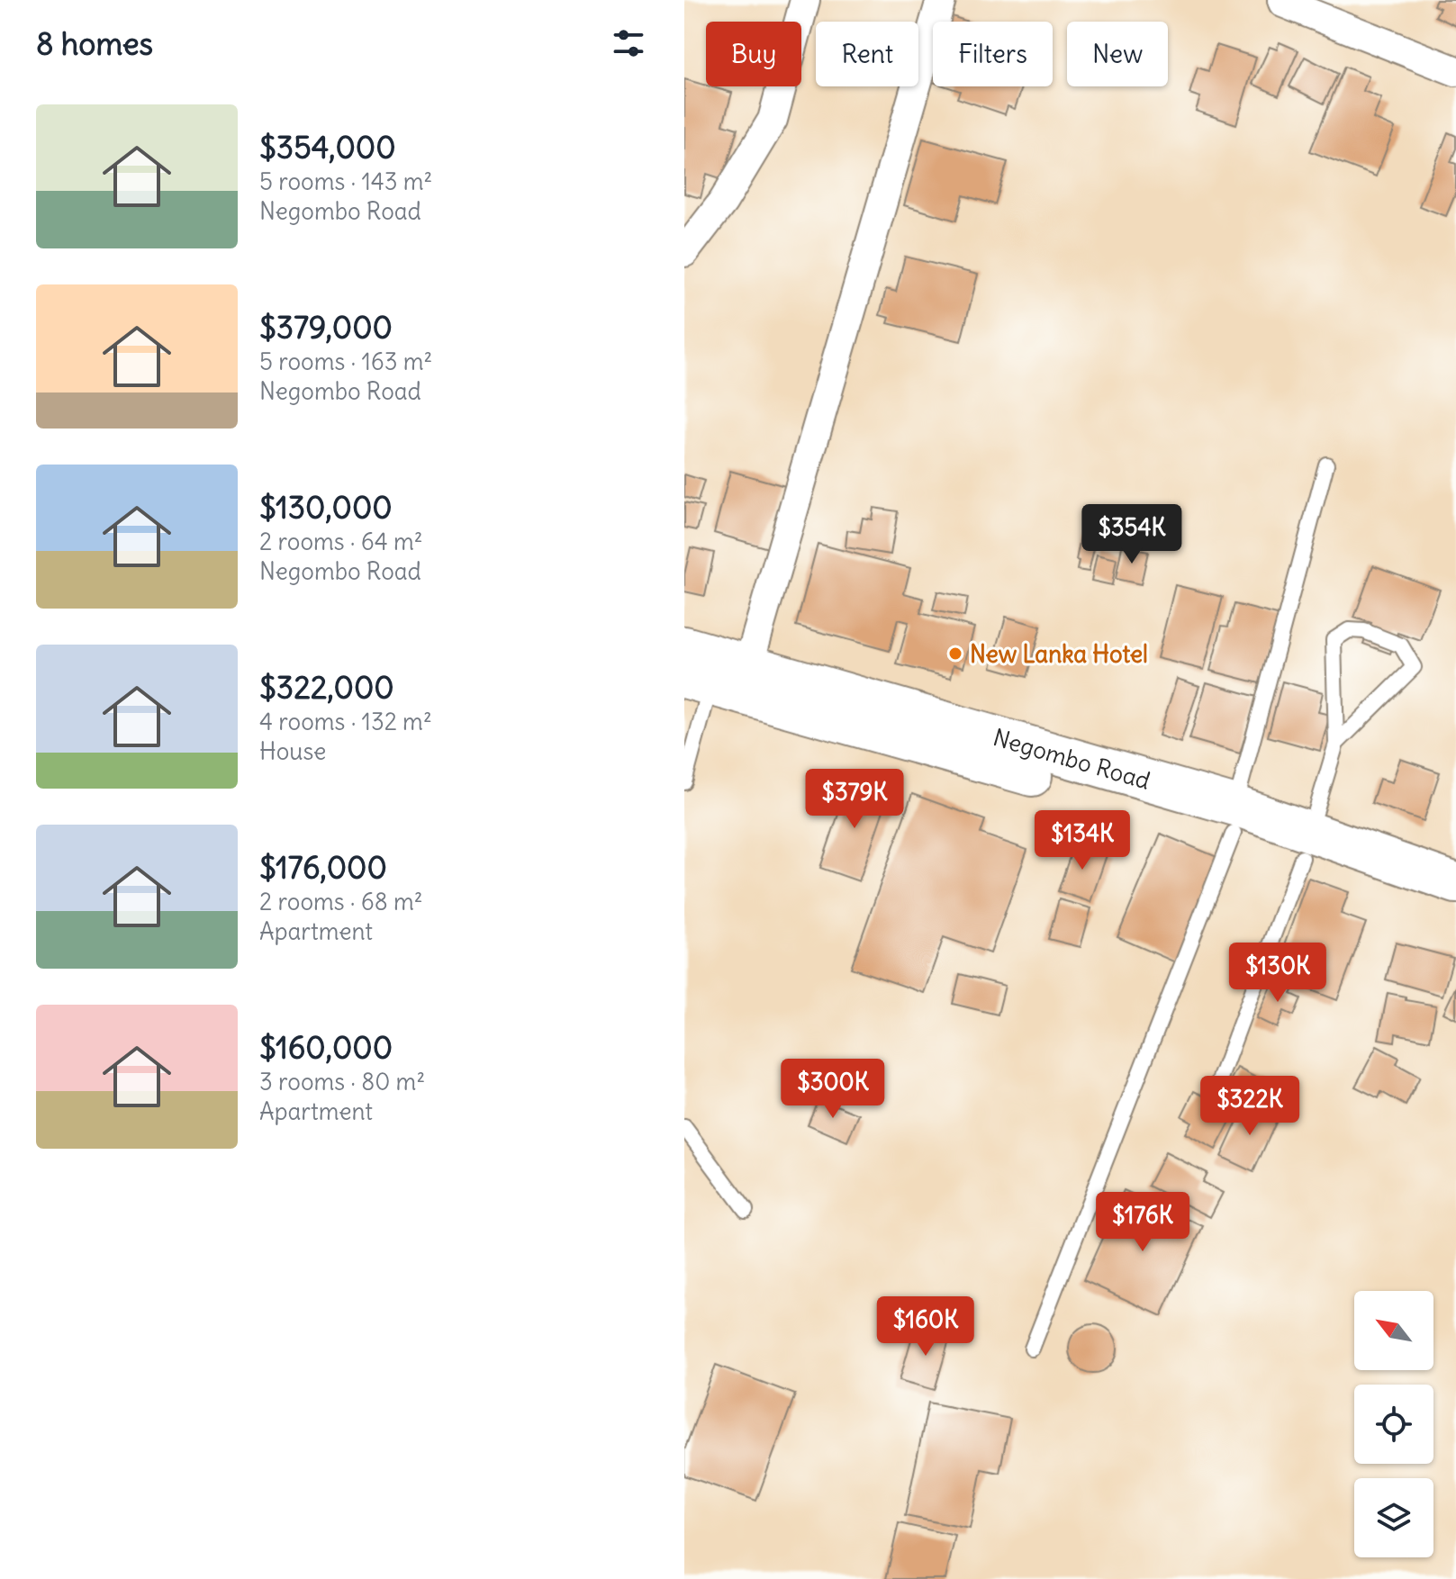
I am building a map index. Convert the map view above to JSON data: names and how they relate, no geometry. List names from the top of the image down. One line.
{"streets":{"highway":["Negombo Road"]},"places":["New Lanka Hotel"],"north":"top left","page":{"heading":"8 homes","chip":["Buy","Rent","Filters","New"],"list":[{"name":"$354,000","note":"5 rooms · 143 m² · Negombo Road"},{"name":"$379,000","note":"5 rooms · 163 m² · Negombo Road"},{"name":"$130,000","note":"2 rooms · 64 m² · Negombo Road"},{"name":"$322,000","note":"4 rooms · 132 m² · House"},{"name":"$176,000","note":"2 rooms · 68 m² · Apartment"},{"name":"$160,000","note":"3 rooms · 80 m² · Apartment"}],"price":["$354K","$379K","$134K","$130K","$300K","$322K","$176K","$160K"]}}
